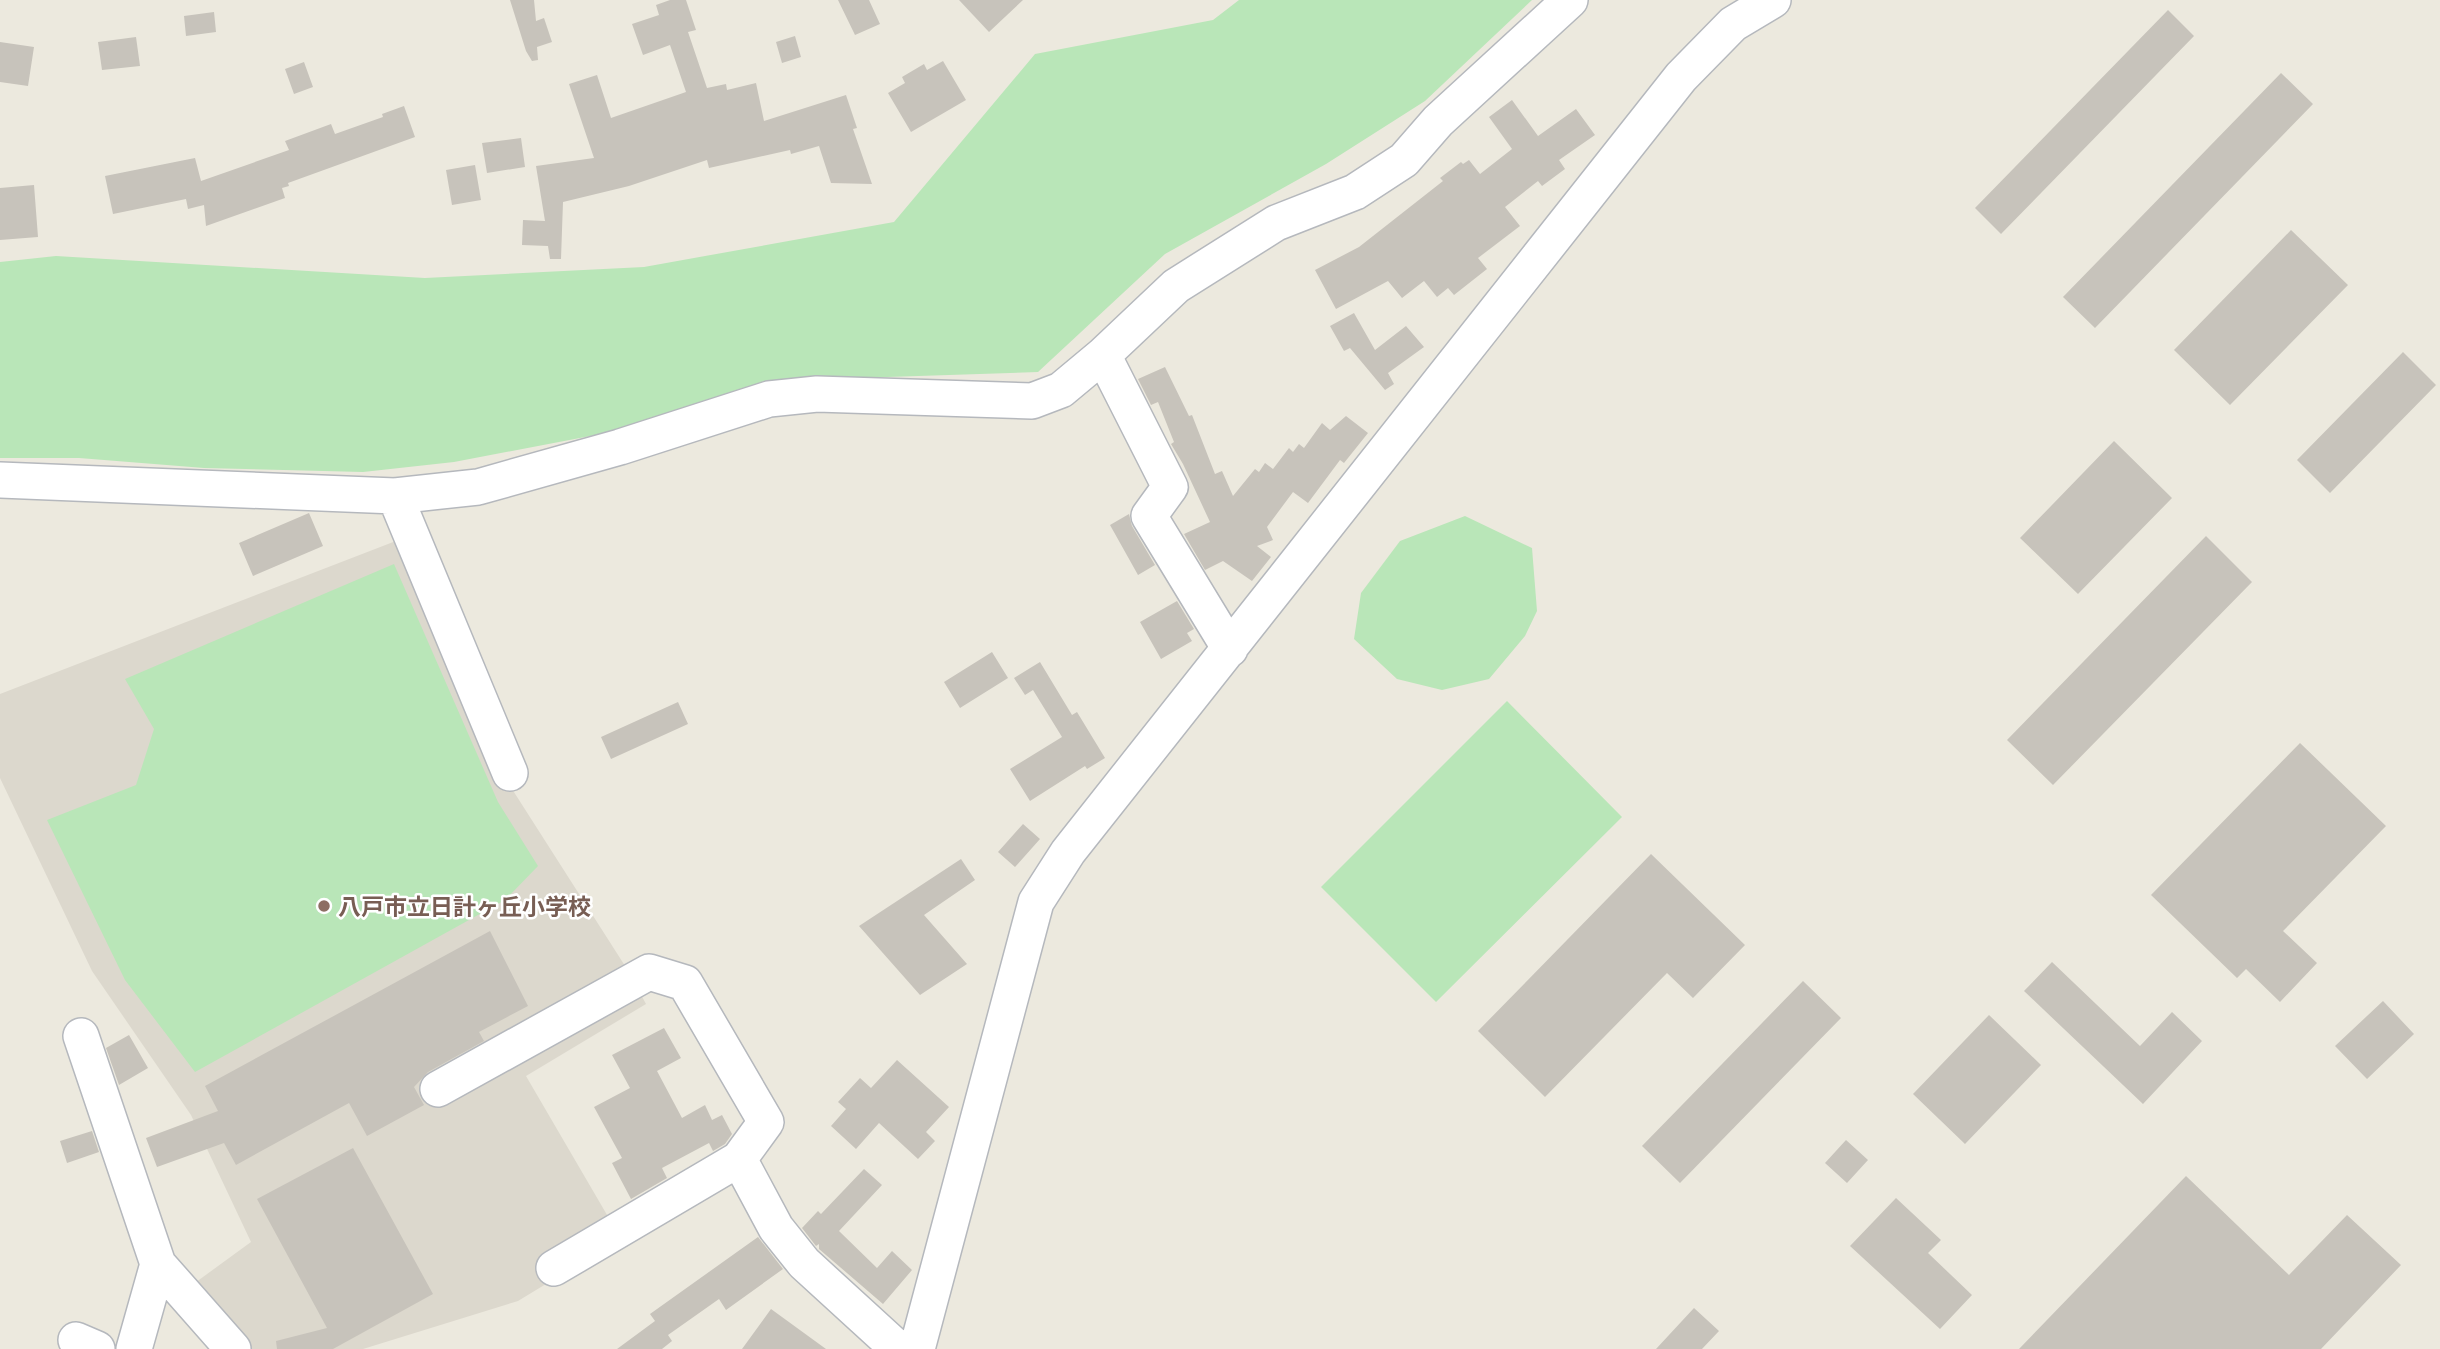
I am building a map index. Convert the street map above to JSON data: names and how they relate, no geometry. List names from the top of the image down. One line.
{"places":["八戸市立日計ヶ丘小学校"]}
